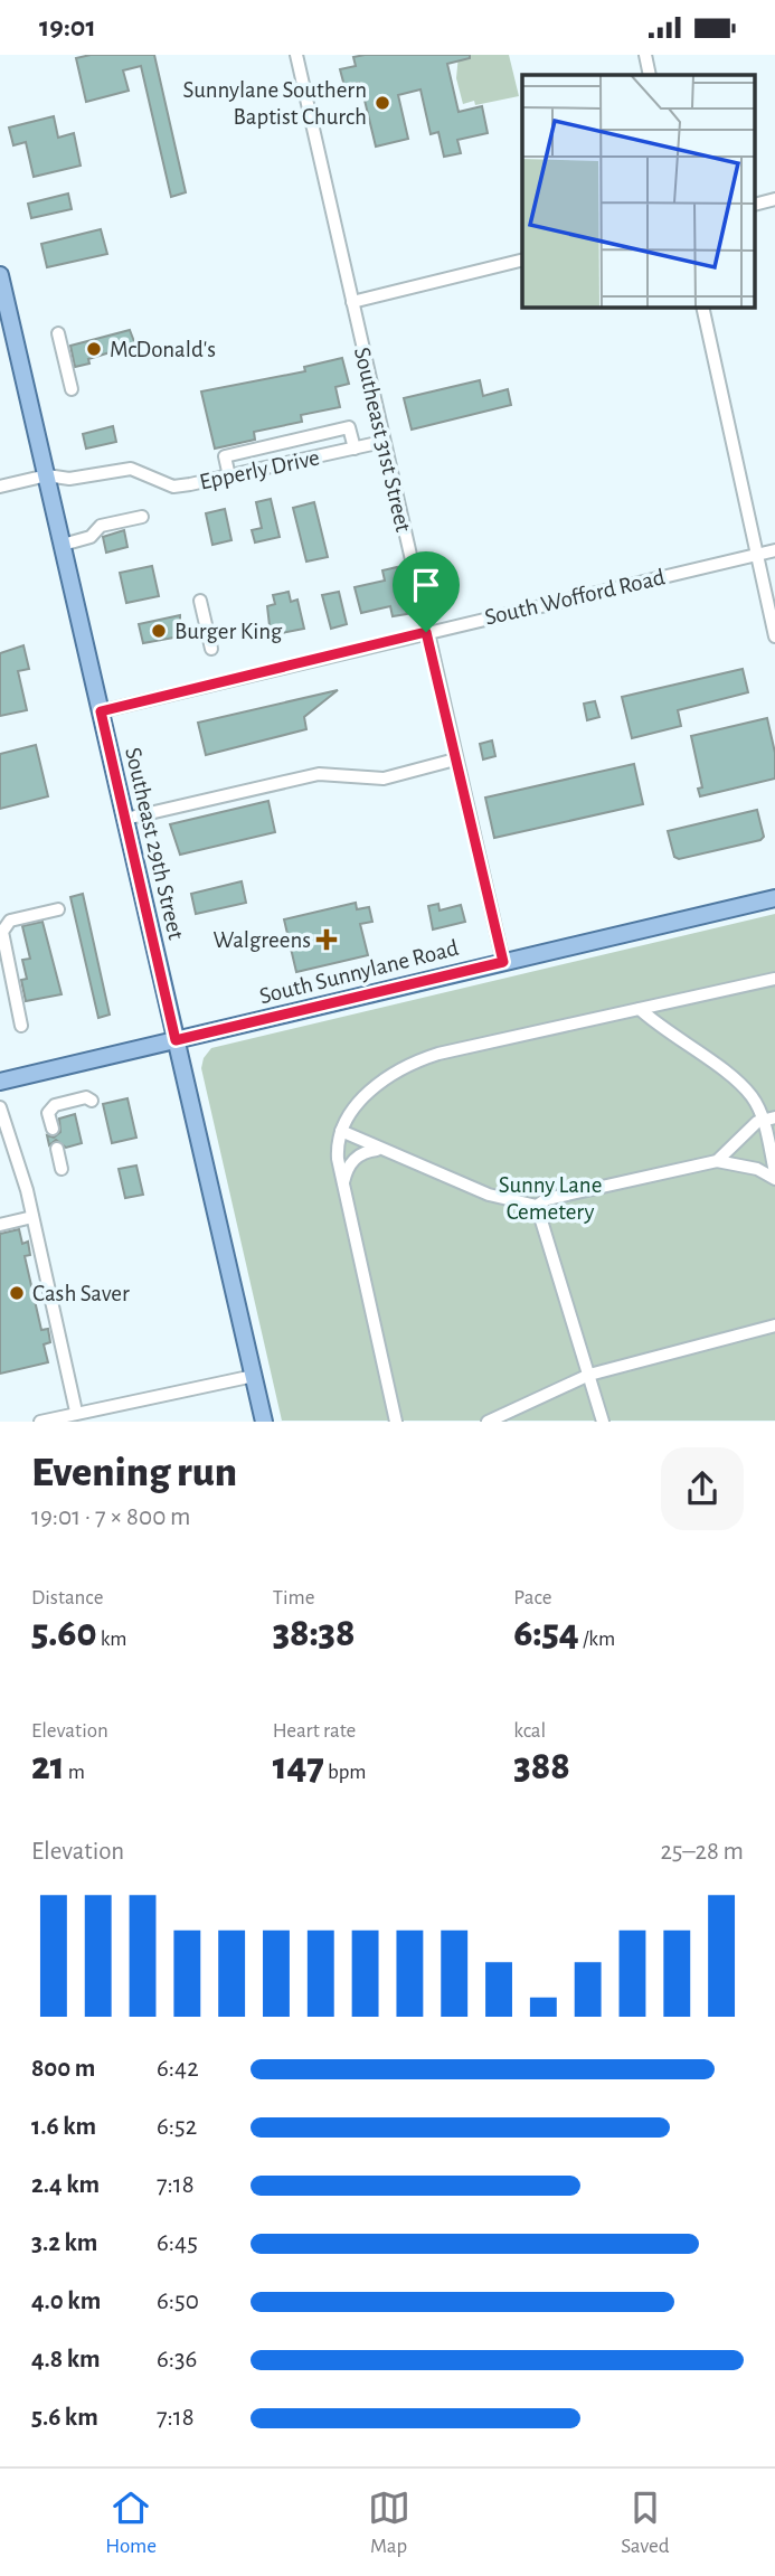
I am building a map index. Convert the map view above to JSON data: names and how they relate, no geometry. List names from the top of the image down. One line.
{"streets":{"main road":["Southeast 29th Street","South Sunnylane Road"],"street":["Southeast 31st Street","Epperly Drive","South Wofford Road"]},"crossings":[["Southeast 31st Street","Epperly Drive"],["Southeast 31st Street","South Wofford Road"],["Southeast 31st Street","South Sunnylane Road"],["Epperly Drive","Southeast 29th Street"],["South Wofford Road","Southeast 29th Street"],["Southeast 29th Street","South Sunnylane Road"]],"parks":["Sunny Lane Cemetery"],"places":{"other":["Sunnylane Southern Baptist Church","McDonald's","Burger King","Cash Saver"],"health":["Walgreens"]},"page":{"status":"19:01","heading":["Evening run","19:01 · 7 × 800 m"],"stats":[["Distance","5.60 km"],["Time","38:38"],["Pace","6:54 /km"],["Elevation","21 m"],["Heart rate","147 bpm"],["kcal","388"]],"chart":["Elevation","25–28 m"],"list":[{"name":"800 m","note":"6:42"},{"name":"1.6 km","note":"6:52"},{"name":"2.4 km","note":"7:18"},{"name":"3.2 km","note":"6:45"},{"name":"4.0 km","note":"6:50"},{"name":"4.8 km","note":"6:36"},{"name":"5.6 km","note":"7:18"}],"tabs":["Home","Map","Saved"]}}
